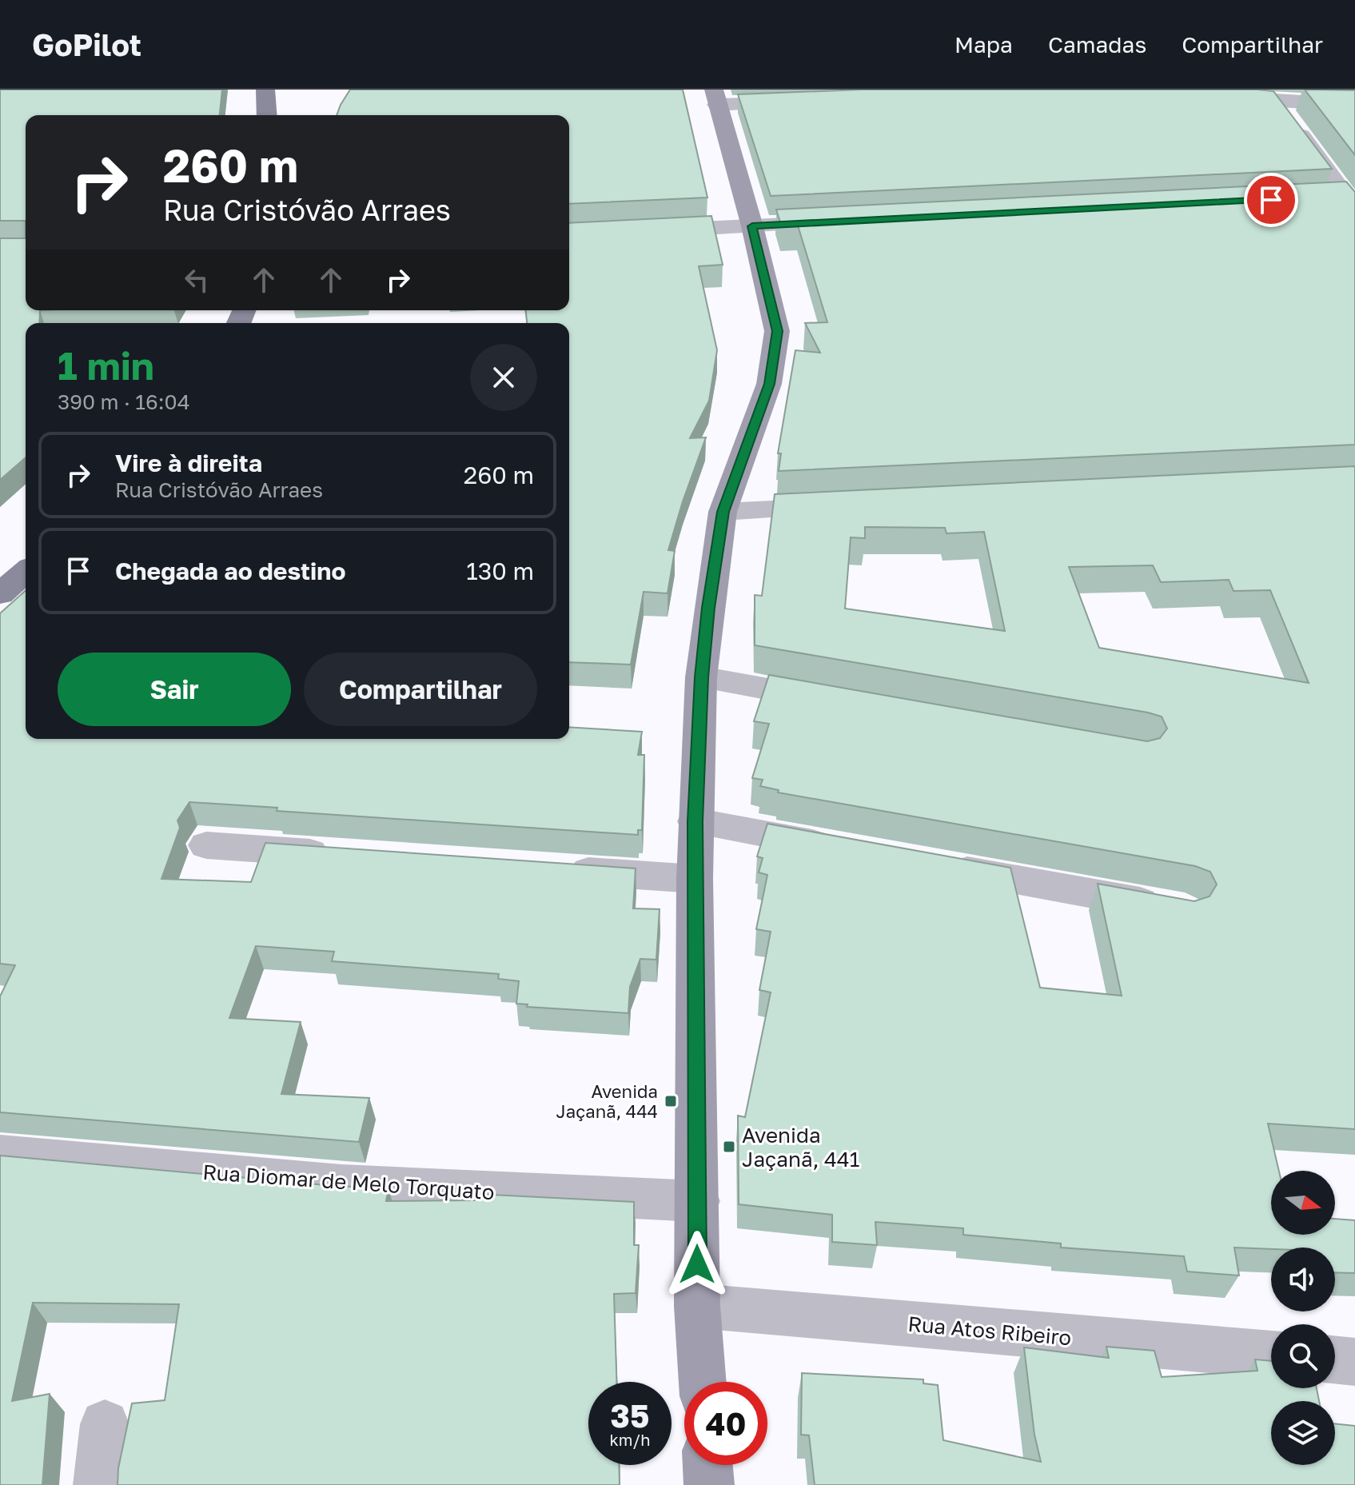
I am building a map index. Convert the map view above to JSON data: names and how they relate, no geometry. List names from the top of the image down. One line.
{"streets":{"street":["Rua Diomar de Melo Torquato","Rua Atos Ribeiro"]},"places":{"transit":["Avenida Jaçanã, 444","Avenida Jaçanã, 441"]},"north":"right","page":{"header":"GoPilot","nav":["Mapa","Camadas","Compartilhar"],"turn":["260 m","Rua Cristóvão Arraes"],"heading":["1 min","390 m · 16:04"],"list":[{"name":"Vire à direita","note":"Rua Cristóvão Arraes","value":"260 m"},{"name":"Chegada ao destino","value":"130 m"}],"buttons":["Sair","Compartilhar"],"speed":"35 km/h","limit":"40"}}
